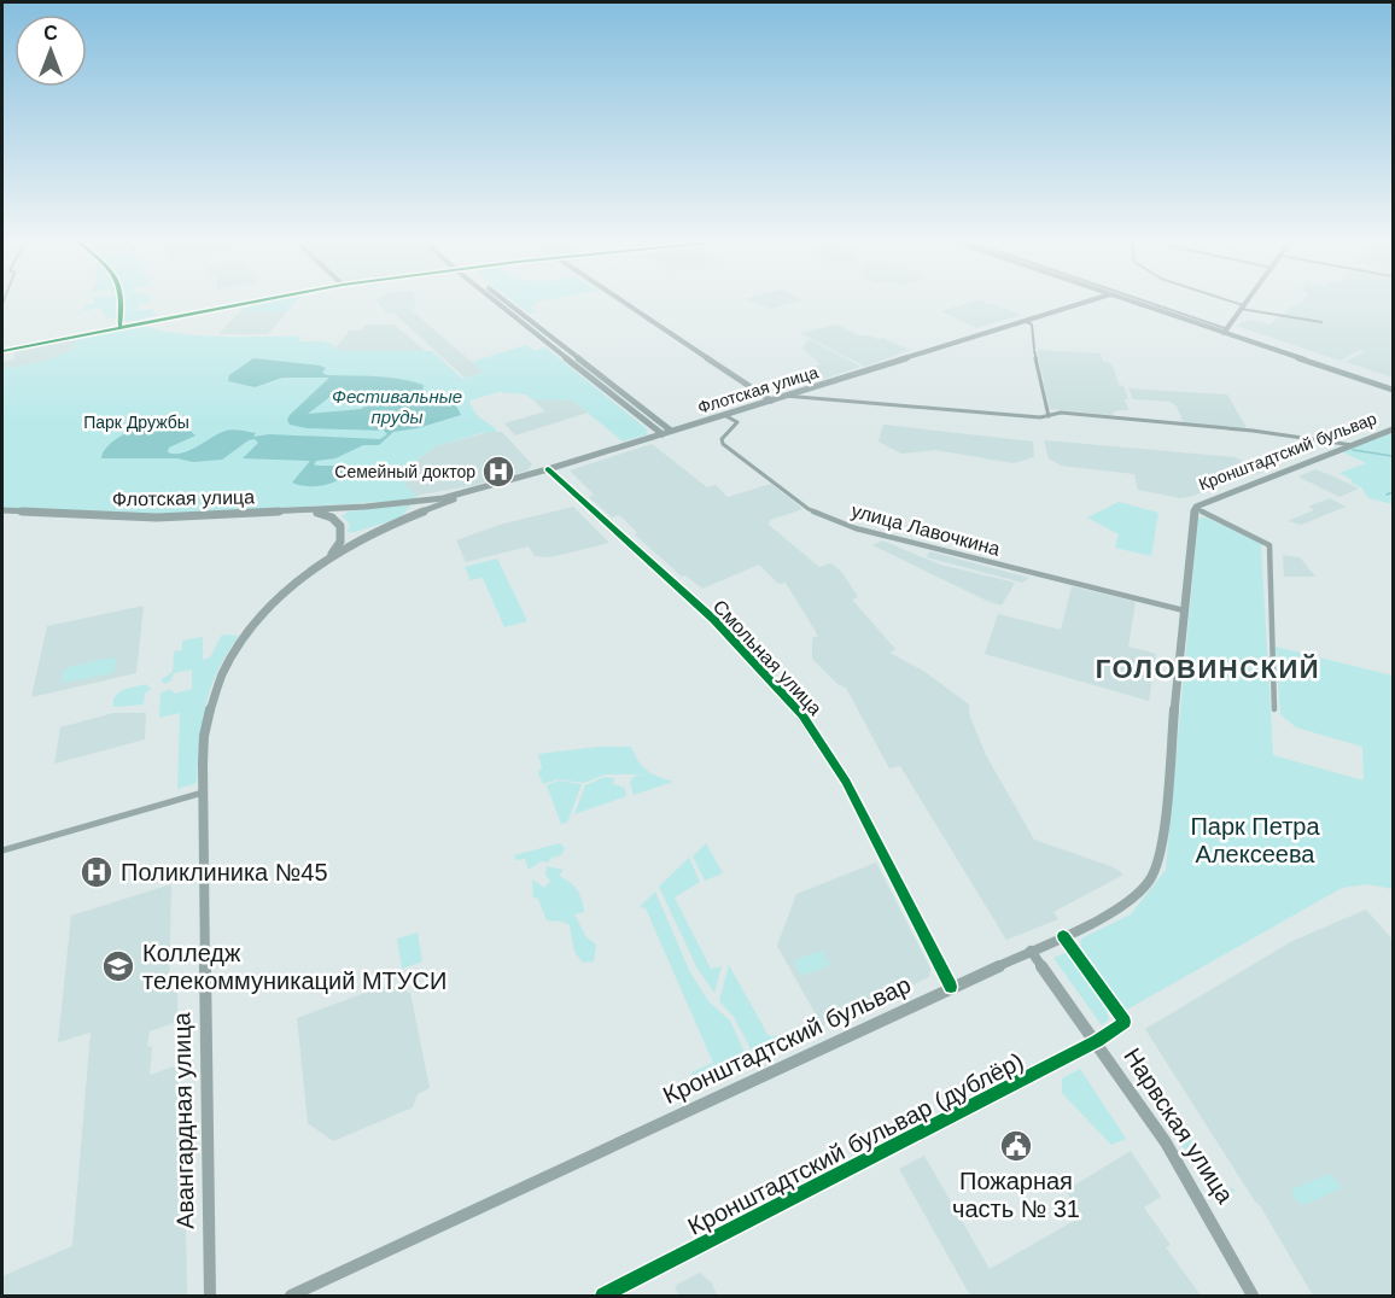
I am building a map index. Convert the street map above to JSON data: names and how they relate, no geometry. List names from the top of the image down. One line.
{"streets":{"main road":["Флотская улица","Кронштадтский бульвар","Смольная улица","Авангардная улица","Нарвская улица","Кронштадтский бульвар (дублёр)"],"street":["улица Лавочкина"]},"crossings":[["Флотская улица","улица Лавочкина"],["Флотская улица","Смольная улица"],["Флотская улица","Авангардная улица"],["Кронштадтский бульвар","улица Лавочкина"],["Кронштадтский бульвар","Смольная улица"],["Кронштадтский бульвар","Нарвская улица"],["Кронштадтский бульвар","Кронштадтский бульвар (дублёр)"],["Нарвская улица","Кронштадтский бульвар (дублёр)"]],"districts":["ГОЛОВИНСКИЙ"],"water":["Фестивальные пруды"],"parks":["Парк Дружбы","Парк Петра Алексеева"],"places":{"hospital":["Семейный доктор","Поликлиника №45"],"school or university":["Колледж телекоммуникаций МТУСИ"],"public building":["Пожарная часть № 31"]},"north":"top"}
